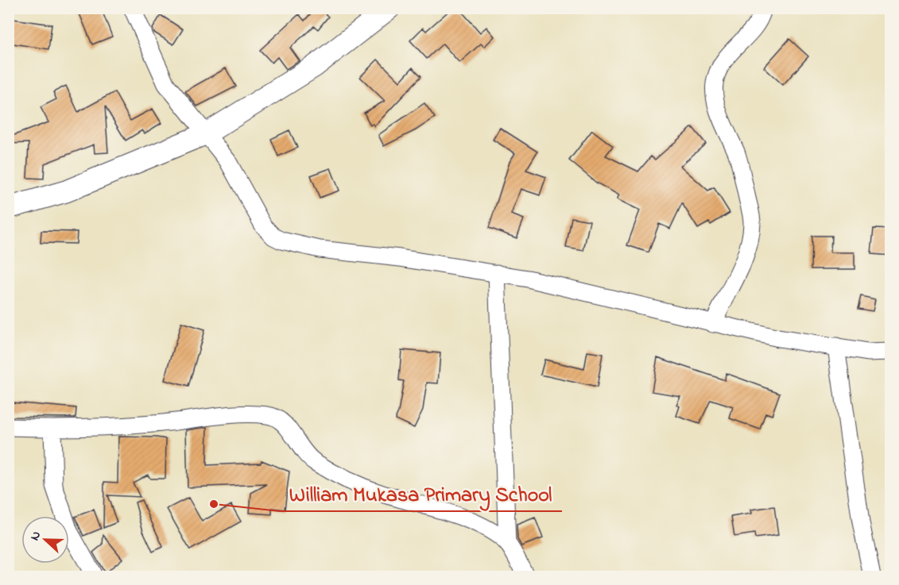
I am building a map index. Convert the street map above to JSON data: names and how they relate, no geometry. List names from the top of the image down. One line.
{"places":["William Mukasa Primary School"],"north":"left"}
